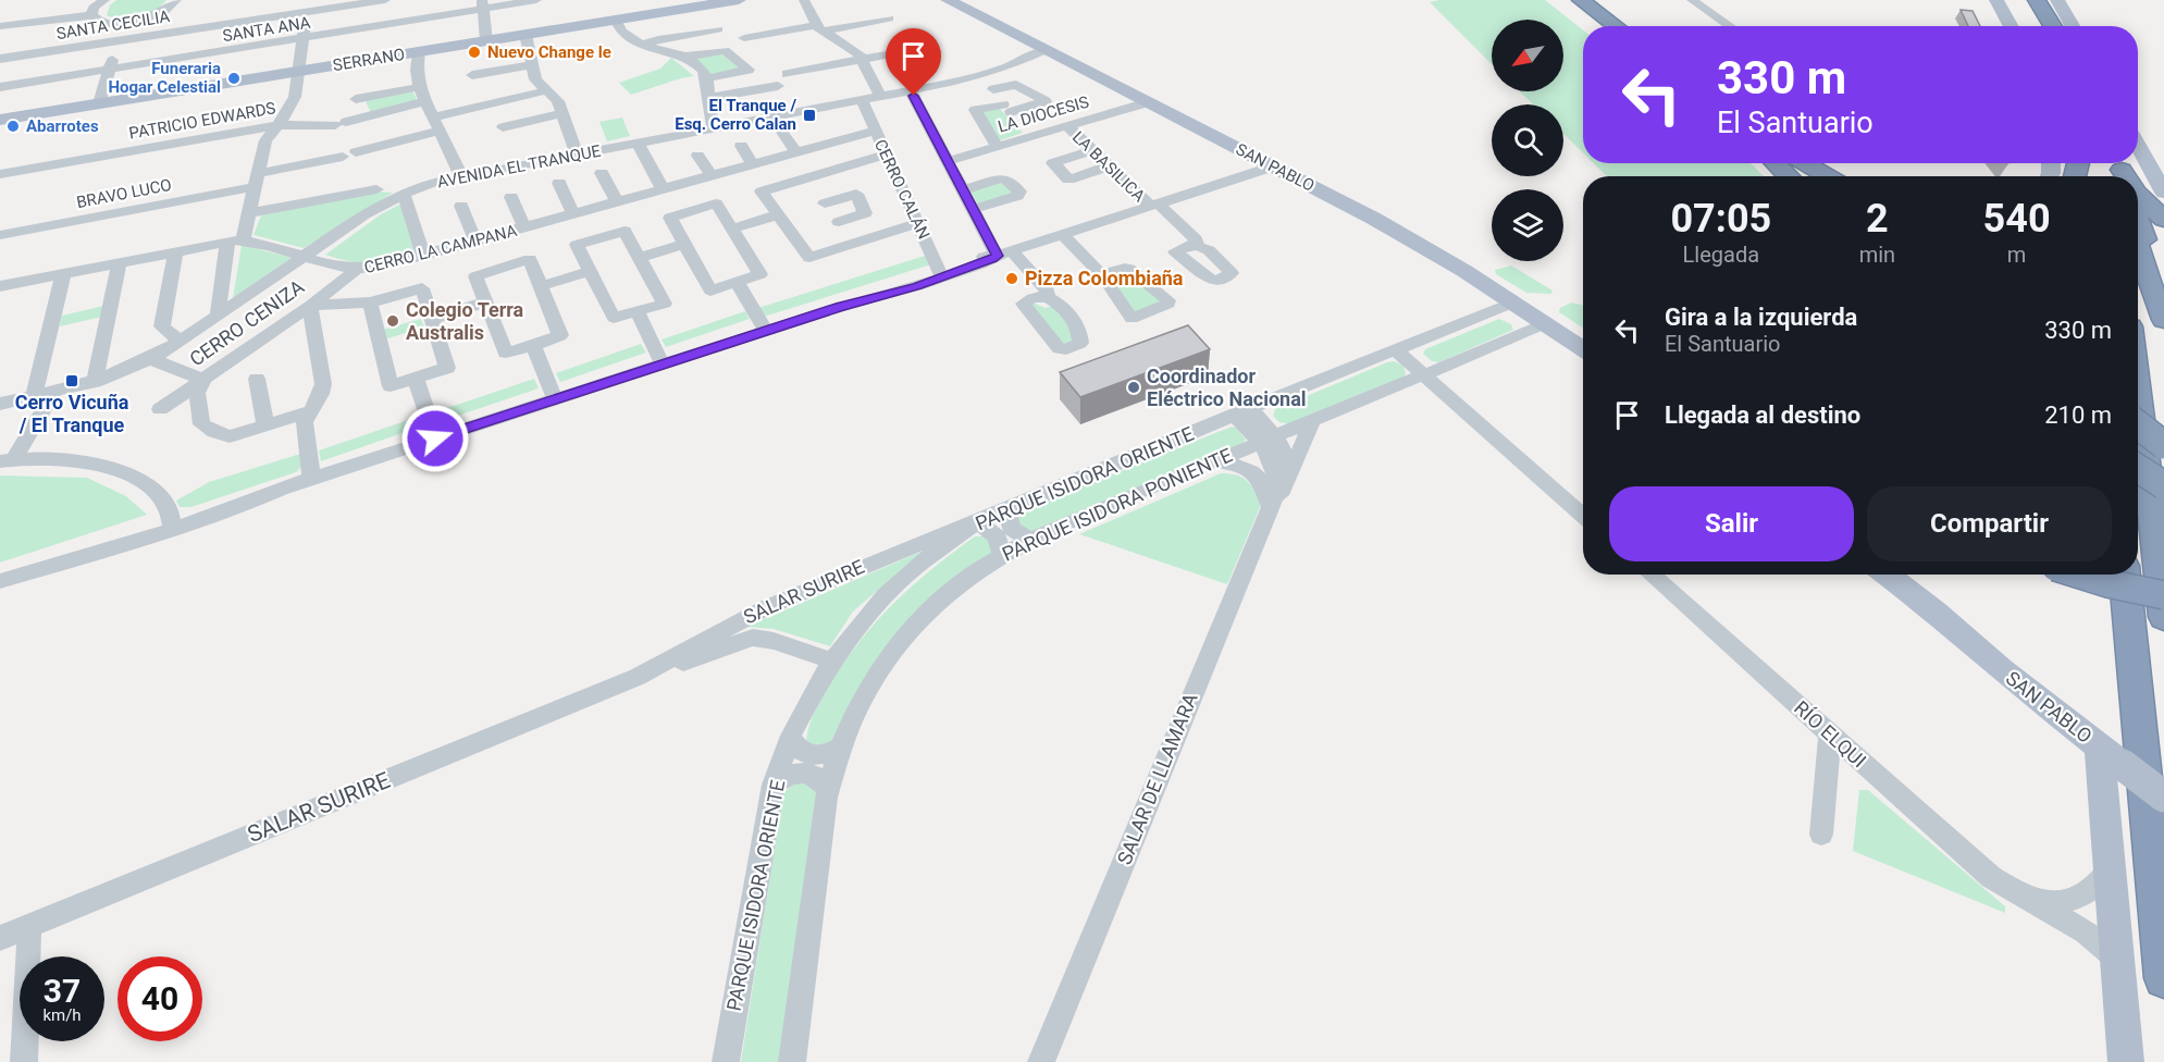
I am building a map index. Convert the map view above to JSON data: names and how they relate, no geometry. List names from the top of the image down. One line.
{"streets":{"main road":["SERRANO","SAN PABLO"],"street":["SANTA CECILIA","SANTA ANA","LA DIOCESIS","PATRICIO EDWARDS","AVENIDA EL TRANQUE","LA BASILICA","CERRO CALÁN","BRAVO LUCO","CERRO LA CAMPANA","CERRO CENIZA","PARQUE ISIDORA ORIENTE","PARQUE ISIDORA PONIENTE","SALAR SURIRE","RÍO ELQUI","SALAR DE LLAMARA"]},"crossings":[["LA DIOCESIS","LA BASILICA"],["LA DIOCESIS","SAN PABLO"],["AVENIDA EL TRANQUE","SAN PABLO"],["AVENIDA EL TRANQUE","CERRO CALÁN"],["AVENIDA EL TRANQUE","CERRO LA CAMPANA"],["SAN PABLO","PARQUE ISIDORA ORIENTE"],["SAN PABLO","PARQUE ISIDORA PONIENTE"],["CERRO CALÁN","CERRO LA CAMPANA"],["CERRO LA CAMPANA","CERRO CENIZA"],["PARQUE ISIDORA ORIENTE","SALAR SURIRE"],["PARQUE ISIDORA ORIENTE","SALAR DE LLAMARA"],["PARQUE ISIDORA PONIENTE","SALAR DE LLAMARA"]],"places":{"other":["Nuevo Change le","Funeraria Hogar Celestial","Abarrotes","Pizza Colombiaña","Colegio Terra Australis","Coordinador Eléctrico Nacional"],"transit":["El Tranque / Esq. Cerro Calan","Cerro Vicuña / El Tranque"]},"north":"bottom left","page":{"turn":["330 m","El Santuario"],"eta":["07:05","Llegada","2","min","540","m"],"list":[{"name":"Gira a la izquierda","note":"El Santuario","value":"330 m"},{"name":"Llegada al destino","value":"210 m"}],"buttons":["Salir","Compartir"],"speed":"37 km/h","limit":"40"}}
